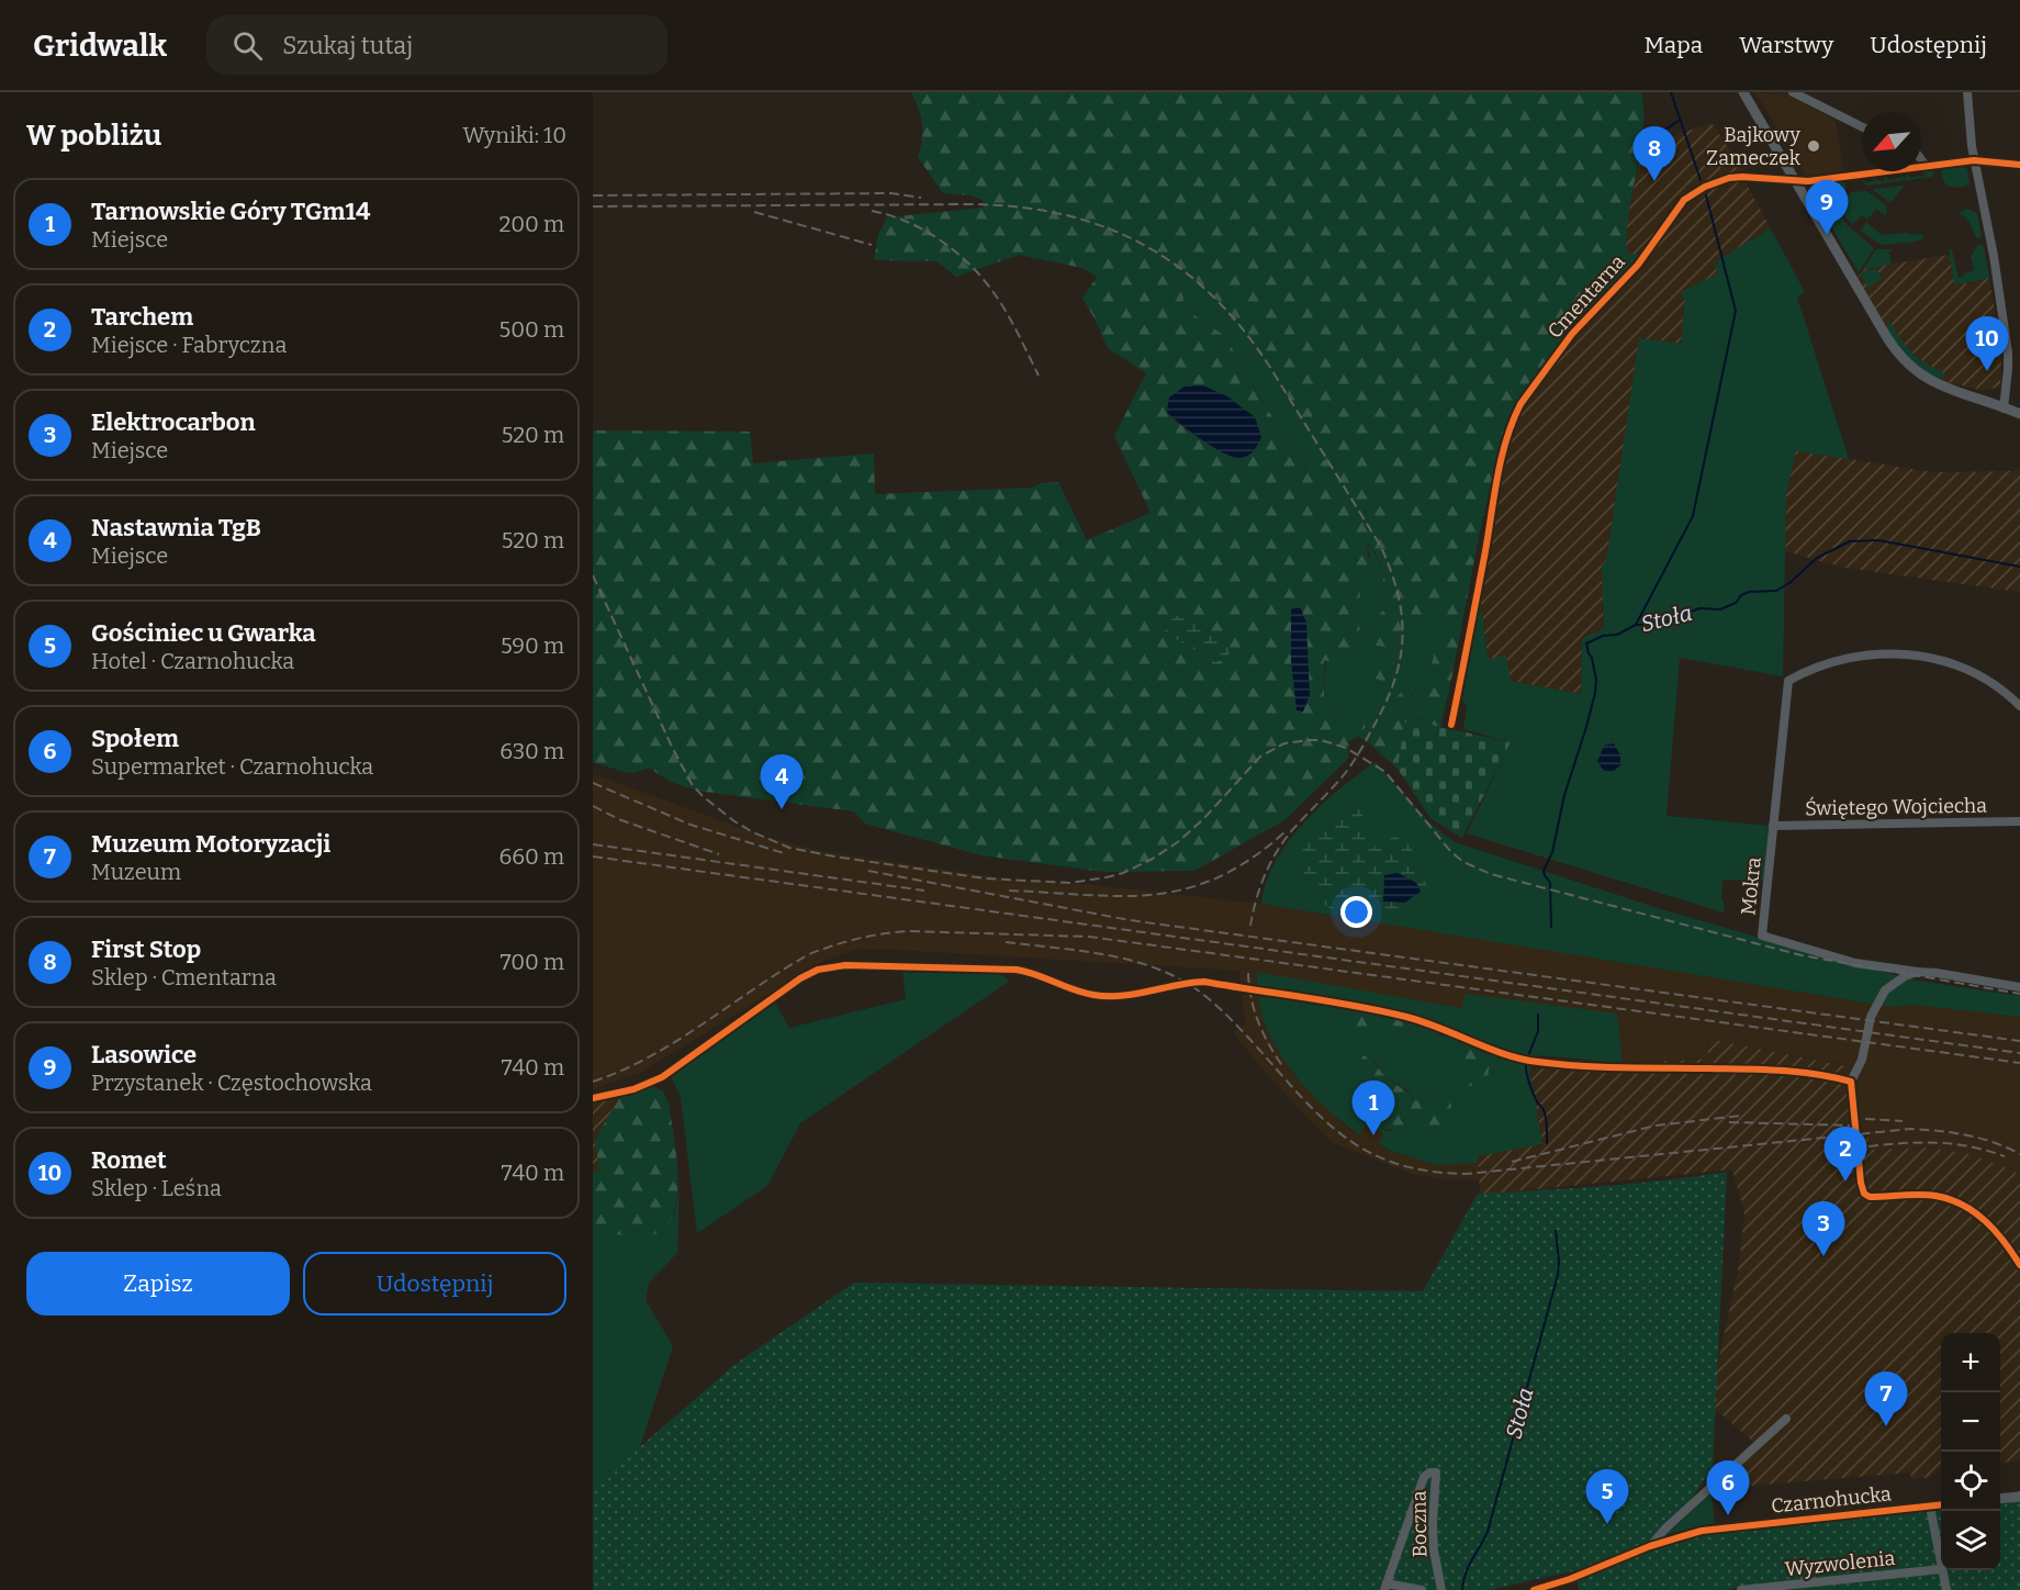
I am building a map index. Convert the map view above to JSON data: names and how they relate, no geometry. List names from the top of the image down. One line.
{"streets":{"street":["Cmentarna","Świętego Wojciecha","Mokra","Czarnohucka","Boczna","Wyzwolenia"]},"crossings":[["Świętego Wojciecha","Mokra"]],"water":["Stoła"],"places":["Bajkowy Zameczek"],"north":"bottom left","page":{"header":"Gridwalk","search":"Szukaj tutaj","nav":["Mapa","Warstwy","Udostępnij"],"heading":["W pobliżu","Wyniki: 10"],"pins":["8","9","10","4","1","2","3","7","6","5"],"list":[{"mark":"1","name":"Tarnowskie Góry TGm14","note":"Miejsce","value":"200 m"},{"mark":"2","name":"Tarchem","note":"Miejsce · Fabryczna","value":"500 m"},{"mark":"3","name":"Elektrocarbon","note":"Miejsce","value":"520 m"},{"mark":"4","name":"Nastawnia TgB","note":"Miejsce","value":"520 m"},{"mark":"5","name":"Gościniec u Gwarka","note":"Hotel · Czarnohucka","value":"590 m"},{"mark":"6","name":"Społem","note":"Supermarket · Czarnohucka","value":"630 m"},{"mark":"7","name":"Muzeum Motoryzacji","note":"Muzeum","value":"660 m"},{"mark":"8","name":"First Stop","note":"Sklep · Cmentarna","value":"700 m"},{"mark":"9","name":"Lasowice","note":"Przystanek · Częstochowska","value":"740 m"},{"mark":"10","name":"Romet","note":"Sklep · Leśna","value":"740 m"}],"buttons":["Zapisz","Udostępnij"],"map_buttons":["+","−"]}}
